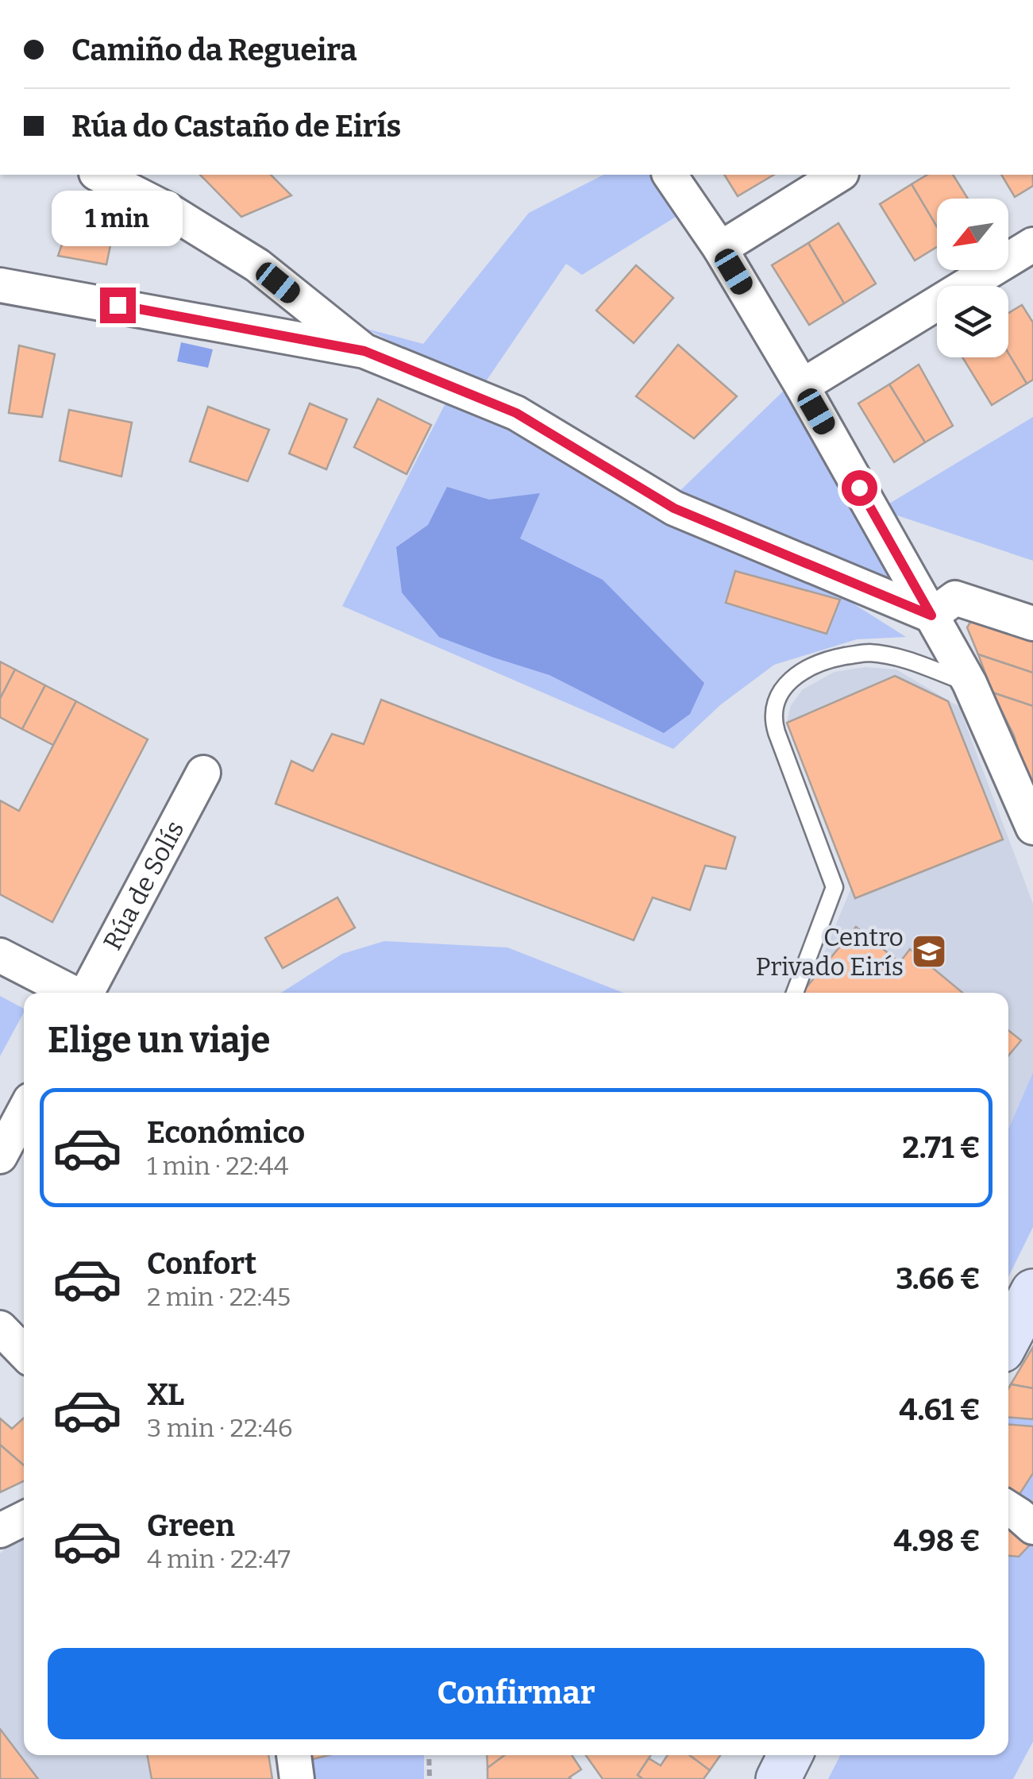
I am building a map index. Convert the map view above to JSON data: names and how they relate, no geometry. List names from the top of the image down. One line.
{"streets":{"street":["Rúa de Solís"]},"places":{"school or university":["Centro Privado Eirís"]},"north":"bottom left","page":{"banner":["Camiño da Regueira","Rúa do Castaño de Eirís"],"bubble":"1 min","heading":"Elige un viaje","list":[{"name":"Económico","note":"1 min · 22:44","value":"2.71 €"},{"name":"Confort","note":"2 min · 22:45","value":"3.66 €"},{"name":"XL","note":"3 min · 22:46","value":"4.61 €"},{"name":"Green","note":"4 min · 22:47","value":"4.98 €"}],"buttons":"Confirmar"}}
